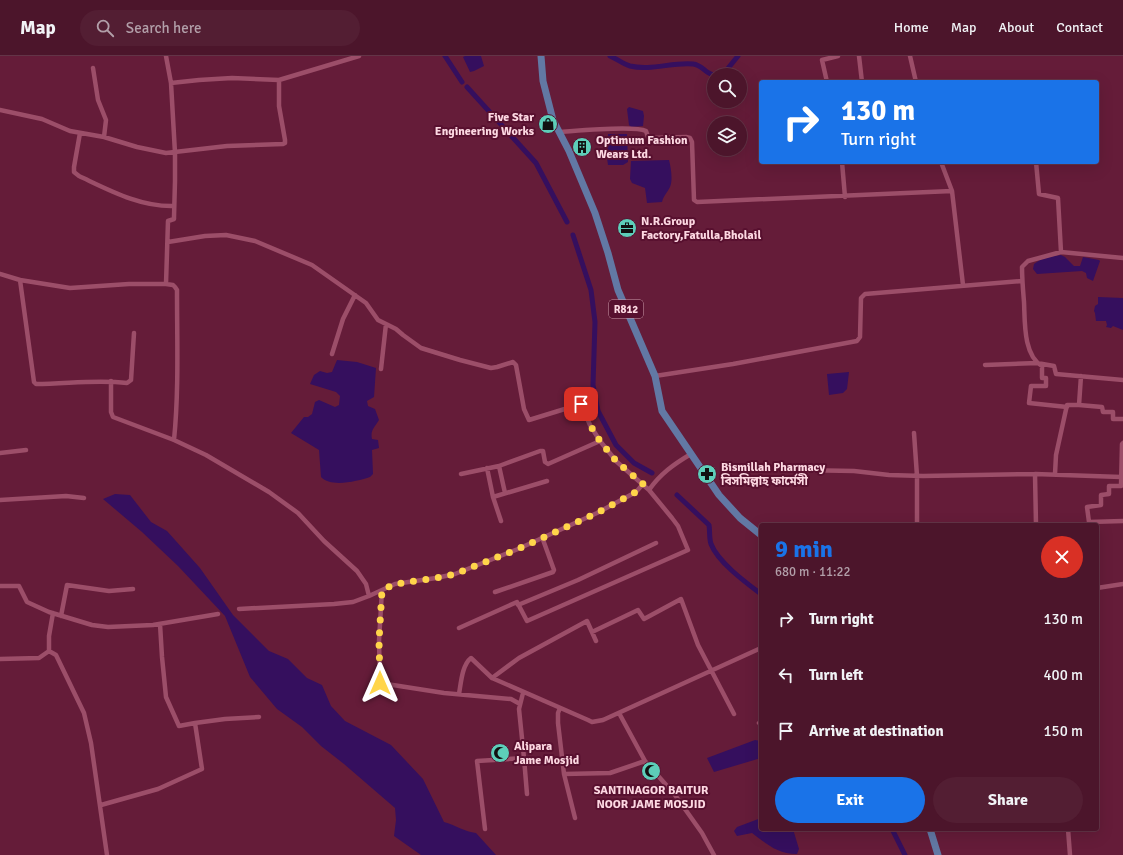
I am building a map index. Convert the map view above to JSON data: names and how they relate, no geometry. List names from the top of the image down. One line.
{"streets":{"main road":["R812"]},"places":{"shop":["Five Star Engineering Works"],"building":["Optimum Fashion Wears Ltd."],"office":["N.R.Group Factory,Fatulla,Bholail"],"pharmacy":["Bismillah Pharmacy বিসমিল্লাহ ফার্মেসী"],"mosque":["Alipara Jame Mosjid","SANTINAGOR BAITUR NOOR JAME MOSJID"]},"page":{"header":"Map","search":"Search here","nav":["Home","Map","About","Contact"],"turn":["130 m","Turn right"],"heading":["9 min","680 m · 11:22"],"list":[{"name":"Turn right","value":"130 m"},{"name":"Turn left","value":"400 m"},{"name":"Arrive at destination","value":"150 m"}],"buttons":["Exit","Share"]}}
